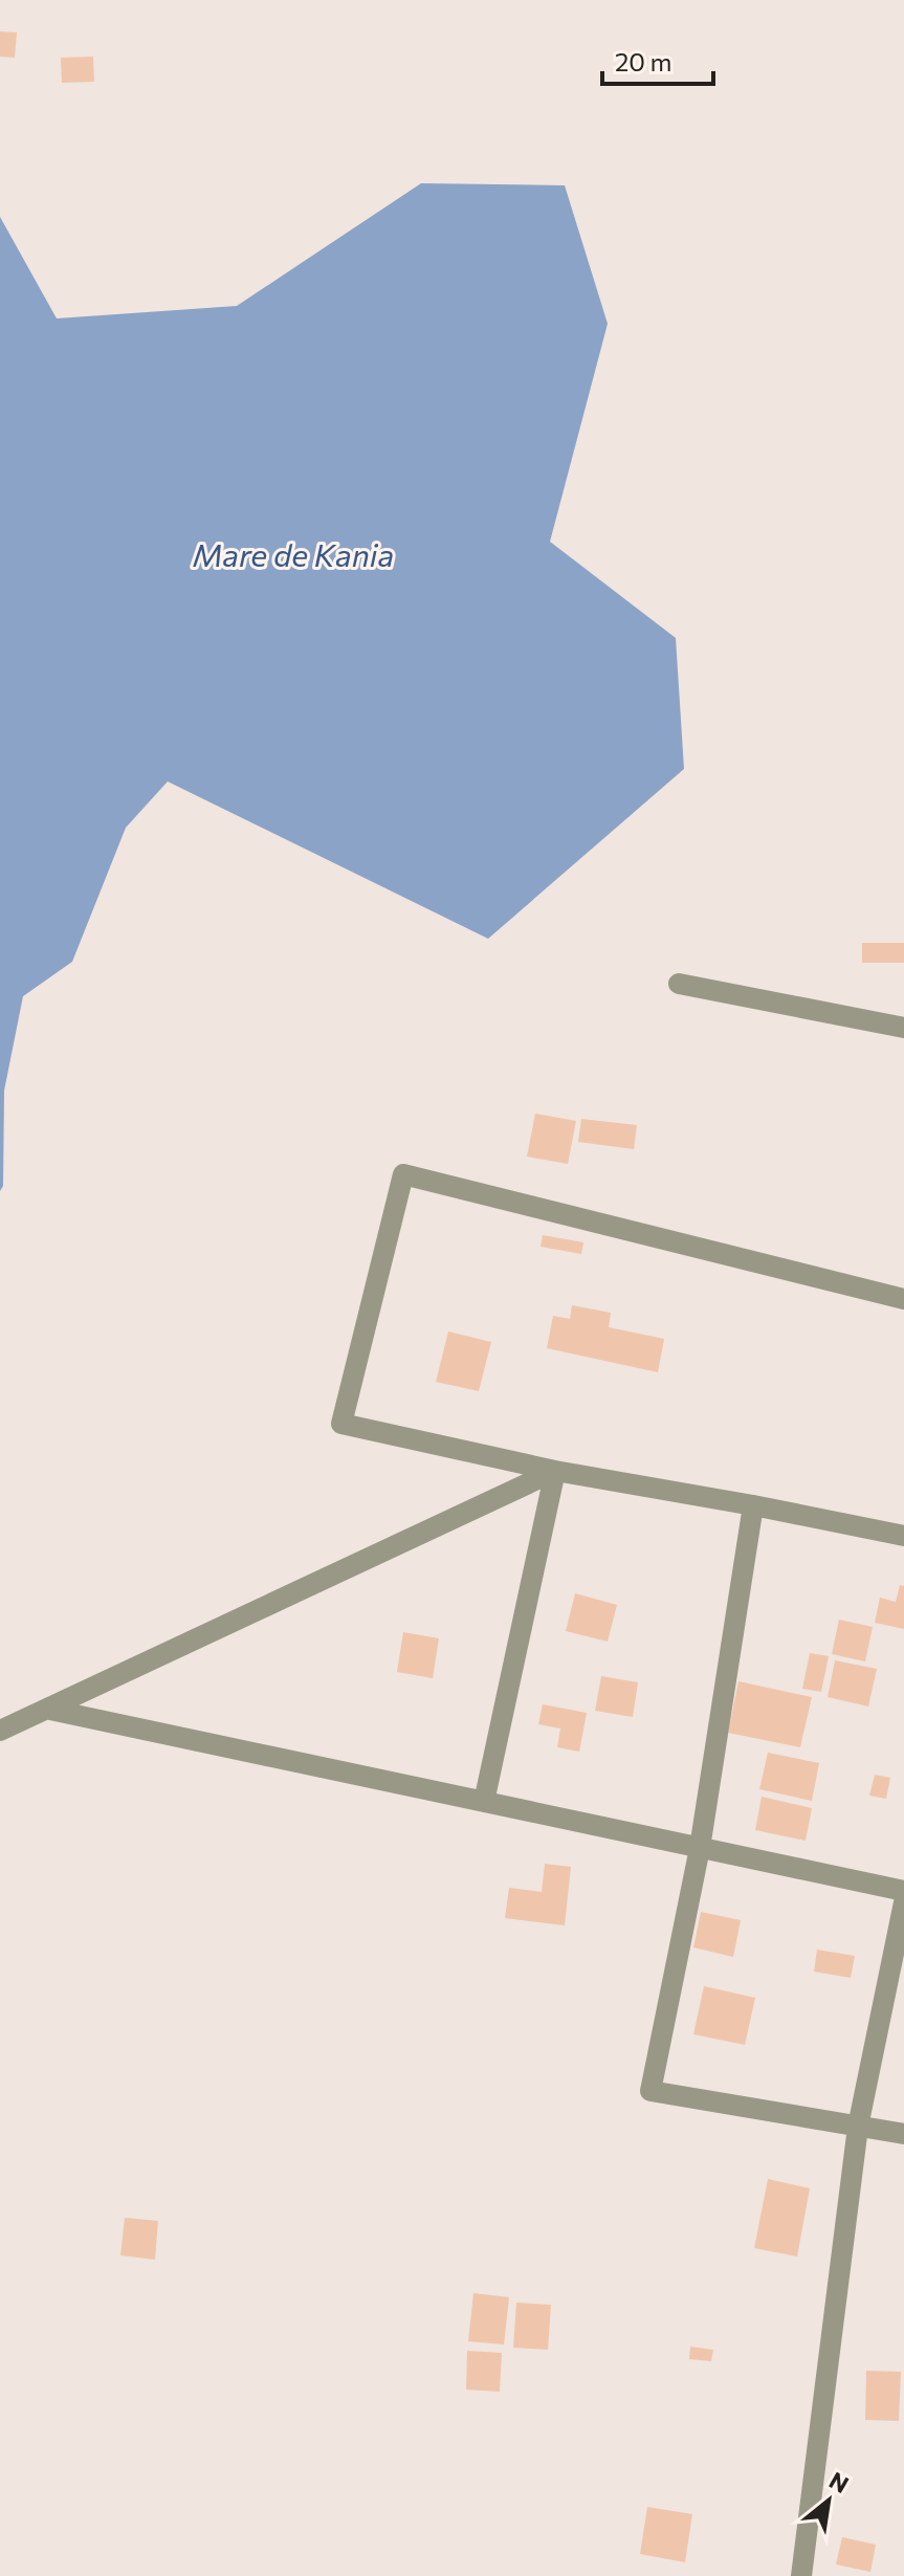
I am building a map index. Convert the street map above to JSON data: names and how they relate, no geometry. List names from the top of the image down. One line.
{"water":["Mare de Kania"],"scale_bar":"20 m","north":"top right"}
